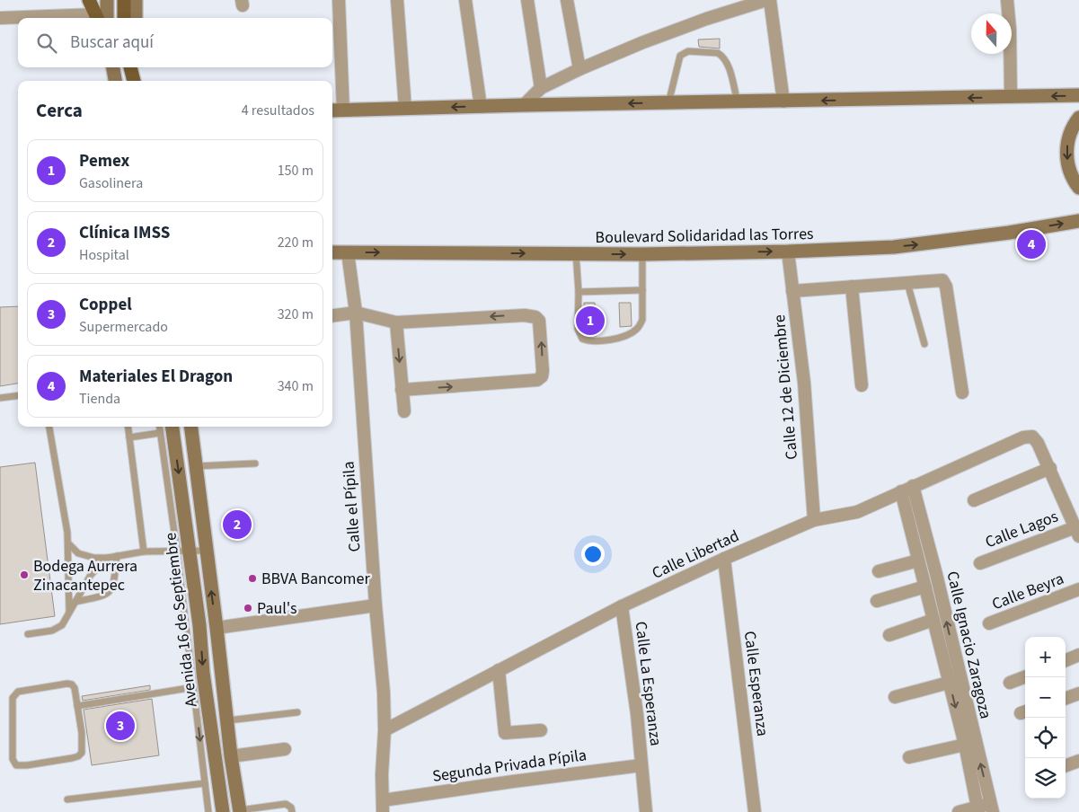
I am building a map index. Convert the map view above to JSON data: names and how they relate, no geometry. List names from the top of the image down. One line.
{"streets":{"main road":["Boulevard Solidaridad las Torres","Avenida 16 de Septiembre"],"street":["Calle 12 de Diciembre","Calle el Pípila","Calle Lagos","Calle Libertad","Calle Beyra","Calle Ignacio Zaragoza","Calle La Esperanza","Calle Esperanza","Segunda Privada Pípila"]},"crossings":[["Boulevard Solidaridad las Torres","Calle 12 de Diciembre"],["Boulevard Solidaridad las Torres","Calle el Pípila"],["Calle 12 de Diciembre","Calle Libertad"],["Calle el Pípila","Calle Libertad"],["Calle el Pípila","Segunda Privada Pípila"],["Calle Libertad","Calle Ignacio Zaragoza"],["Calle Libertad","Calle La Esperanza"],["Calle Libertad","Calle Esperanza"],["Calle La Esperanza","Segunda Privada Pípila"]],"one_way":["Boulevard Solidaridad las Torres"],"places":["Bodega Aurrera Zinacantepec","BBVA Bancomer","Paul's"],"north":"top","page":{"search":"Buscar aquí","heading":["Cerca","4 resultados"],"list":[{"mark":"1","name":"Pemex","note":"Gasolinera","value":"150 m"},{"mark":"2","name":"Clínica IMSS","note":"Hospital","value":"220 m"},{"mark":"3","name":"Coppel","note":"Supermercado","value":"320 m"},{"mark":"4","name":"Materiales El Dragon","note":"Tienda","value":"340 m"}],"pins":["4","1","2","3"],"map_buttons":["+","−"]}}
